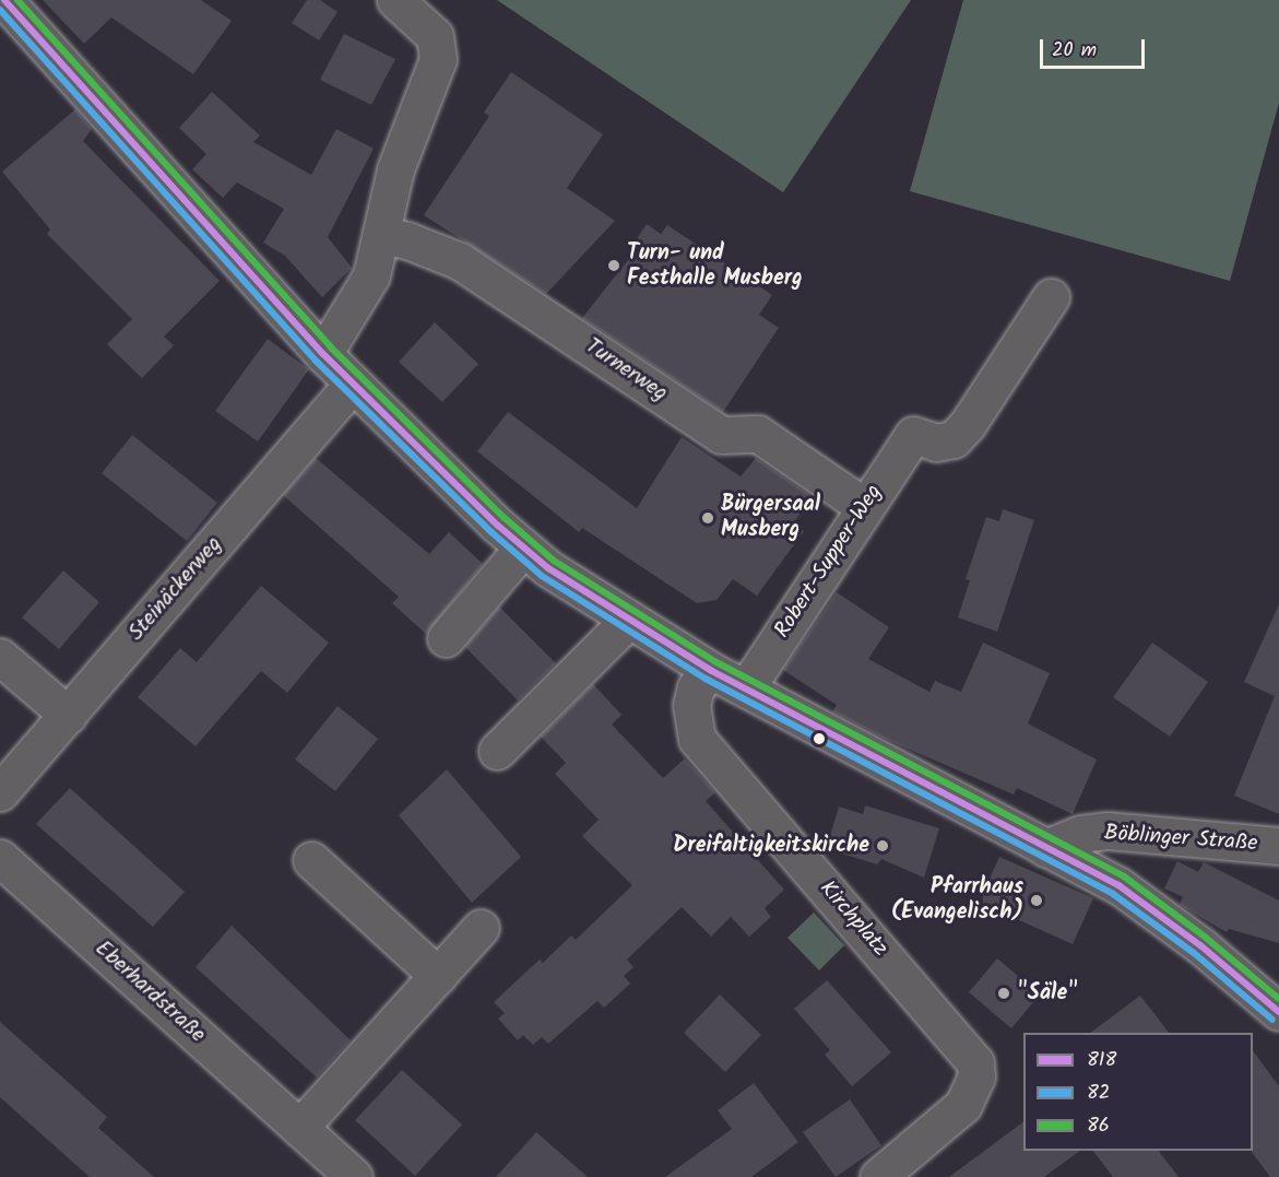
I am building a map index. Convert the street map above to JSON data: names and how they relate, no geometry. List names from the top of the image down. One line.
{"streets":{"street":["Turnerweg","Robert-Supper-Weg","Steinäckerweg","Böblinger Straße","Kirchplatz","Eberhardstraße"]},"crossings":[["Turnerweg","Robert-Supper-Weg"]],"places":["Turn- und Festhalle Musberg","Bürgersaal Musberg","Dreifaltigkeitskirche","Pfarrhaus (Evangelisch)","\"Säle\""],"lines":["transit line 818","transit line 86","transit line 82"],"legend":["818","82","86"],"scale_bar":"20 m"}
